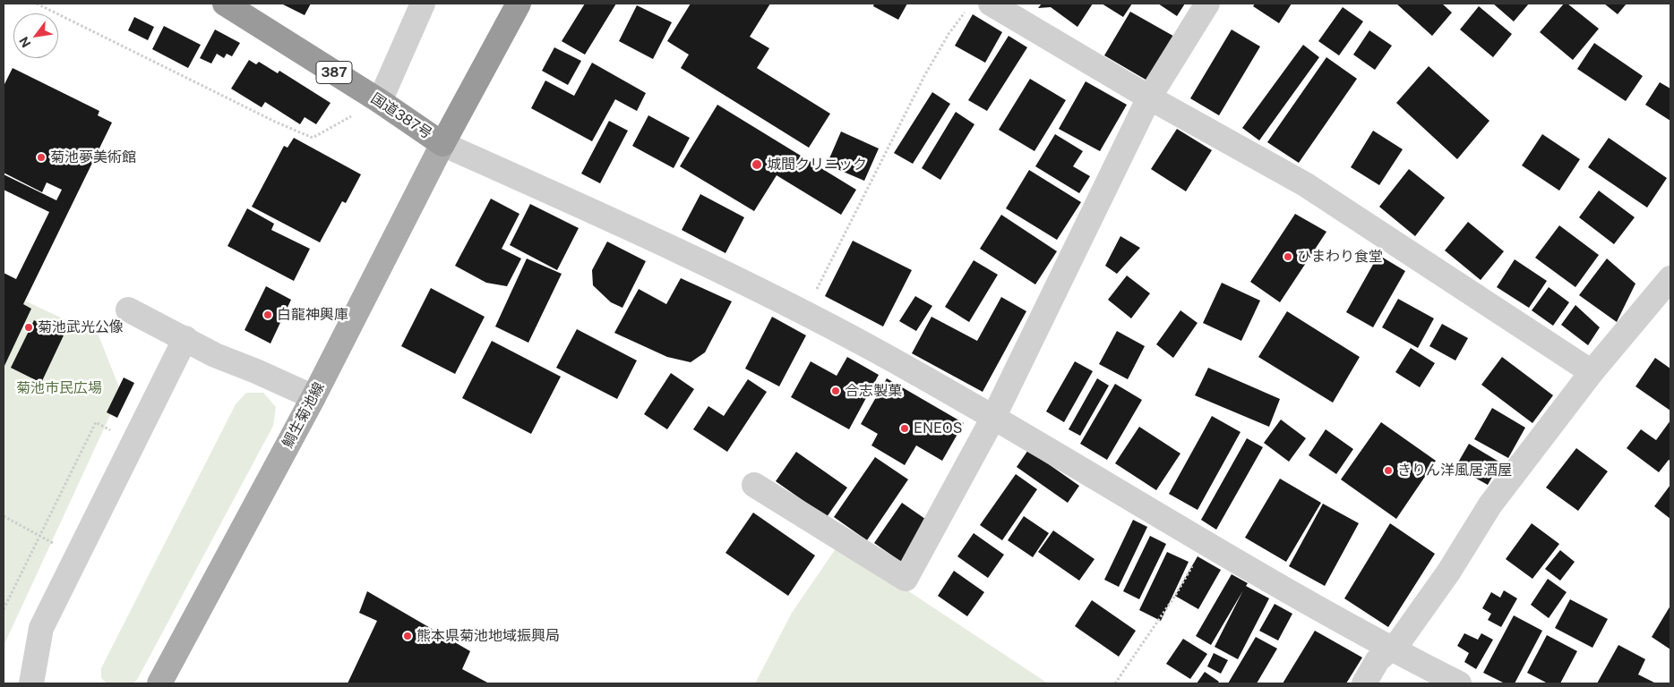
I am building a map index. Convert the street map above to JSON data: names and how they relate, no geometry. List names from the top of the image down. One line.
{"streets":{"highway":["387","国道387号"],"main road":["鯛生菊池線"]},"crossings":[["国道387号","鯛生菊池線"]],"parks":["菊池市民広場"],"places":["菊池夢美術館","城間クリニック","ひまわり食堂","白龍神輿庫","菊池武光公像","合志製菓","ENEOS","きりん洋風居酒屋","熊本県菊池地域振興局"],"north":"bottom left"}
